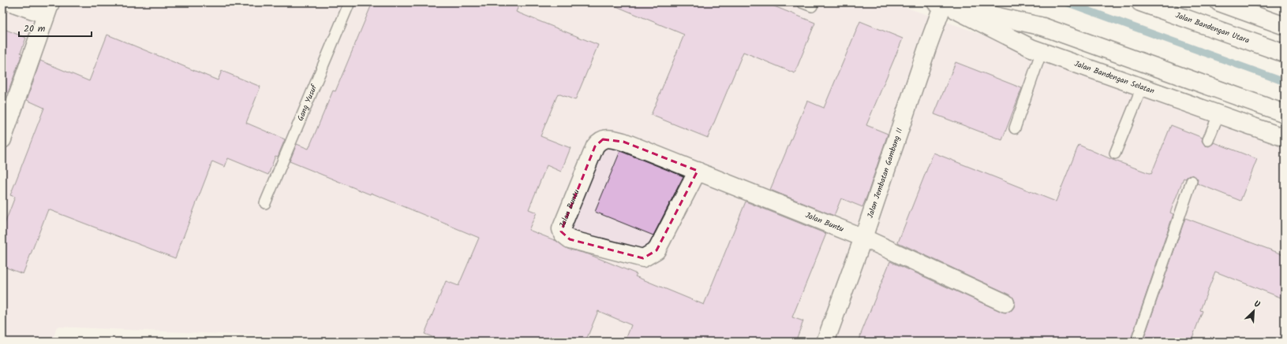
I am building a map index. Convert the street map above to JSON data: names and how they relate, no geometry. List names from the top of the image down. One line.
{"streets":{"street":["Jalan Bandengan Utara","Jalan Bandengan Selatan","Jalan Jembatan Gambang II","Jalan Buntu"],"lane":["Gang Yusuf"]},"crossings":[["Jalan Bandengan Selatan","Jalan Jembatan Gambang II"],["Jalan Jembatan Gambang II","Jalan Buntu"]],"scale_bar":"20 m","north":"top right"}
